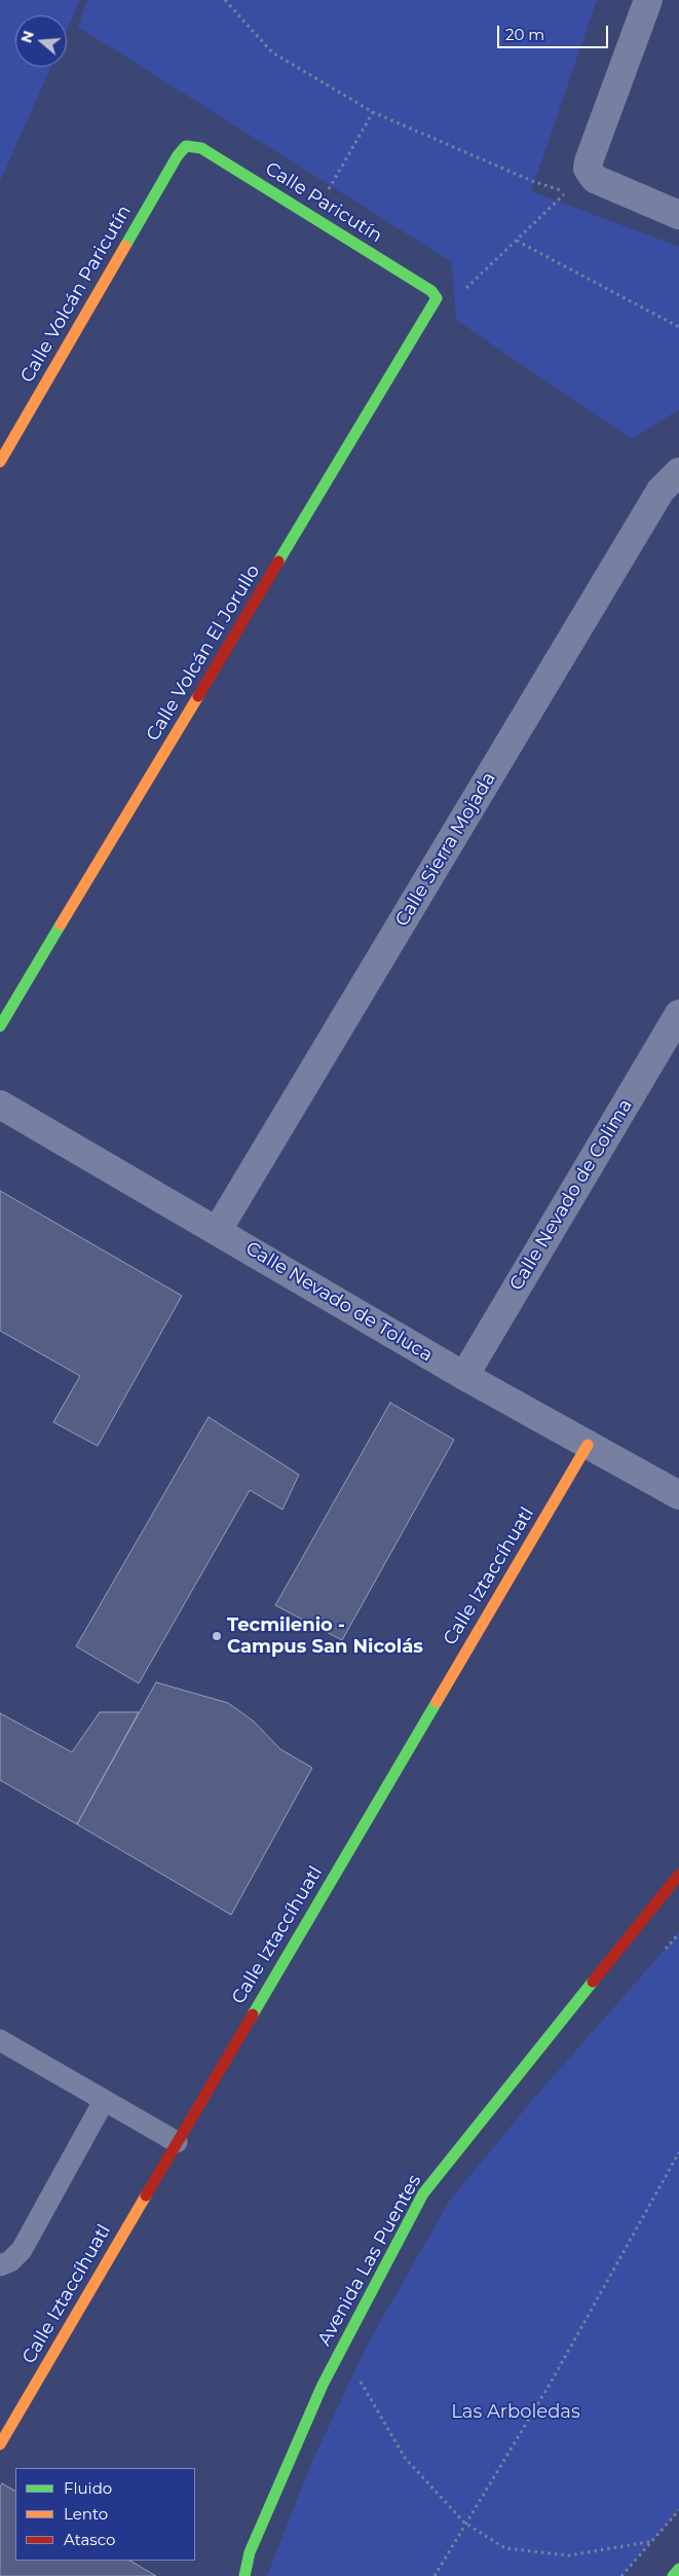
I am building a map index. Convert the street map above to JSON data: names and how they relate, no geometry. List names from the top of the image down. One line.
{"streets":{"street":["Calle Paricutín","Calle Volcán Paricutín","Calle Volcán El Jorullo","Calle Sierra Mojada","Calle Nevado de Colima","Calle Nevado de Toluca","Calle Iztaccíhuatl","Avenida Las Puentes"]},"crossings":[["Calle Paricutín","Calle Volcán Paricutín"],["Calle Paricutín","Calle Volcán El Jorullo"],["Calle Sierra Mojada","Calle Nevado de Toluca"],["Calle Nevado de Colima","Calle Nevado de Toluca"],["Calle Nevado de Toluca","Calle Iztaccíhuatl"]],"parks":["Las Arboledas"],"places":["Tecmilenio - Campus San Nicolás"],"legend":["Fluido","Lento","Atasco"],"scale_bar":"20 m","north":"left"}
